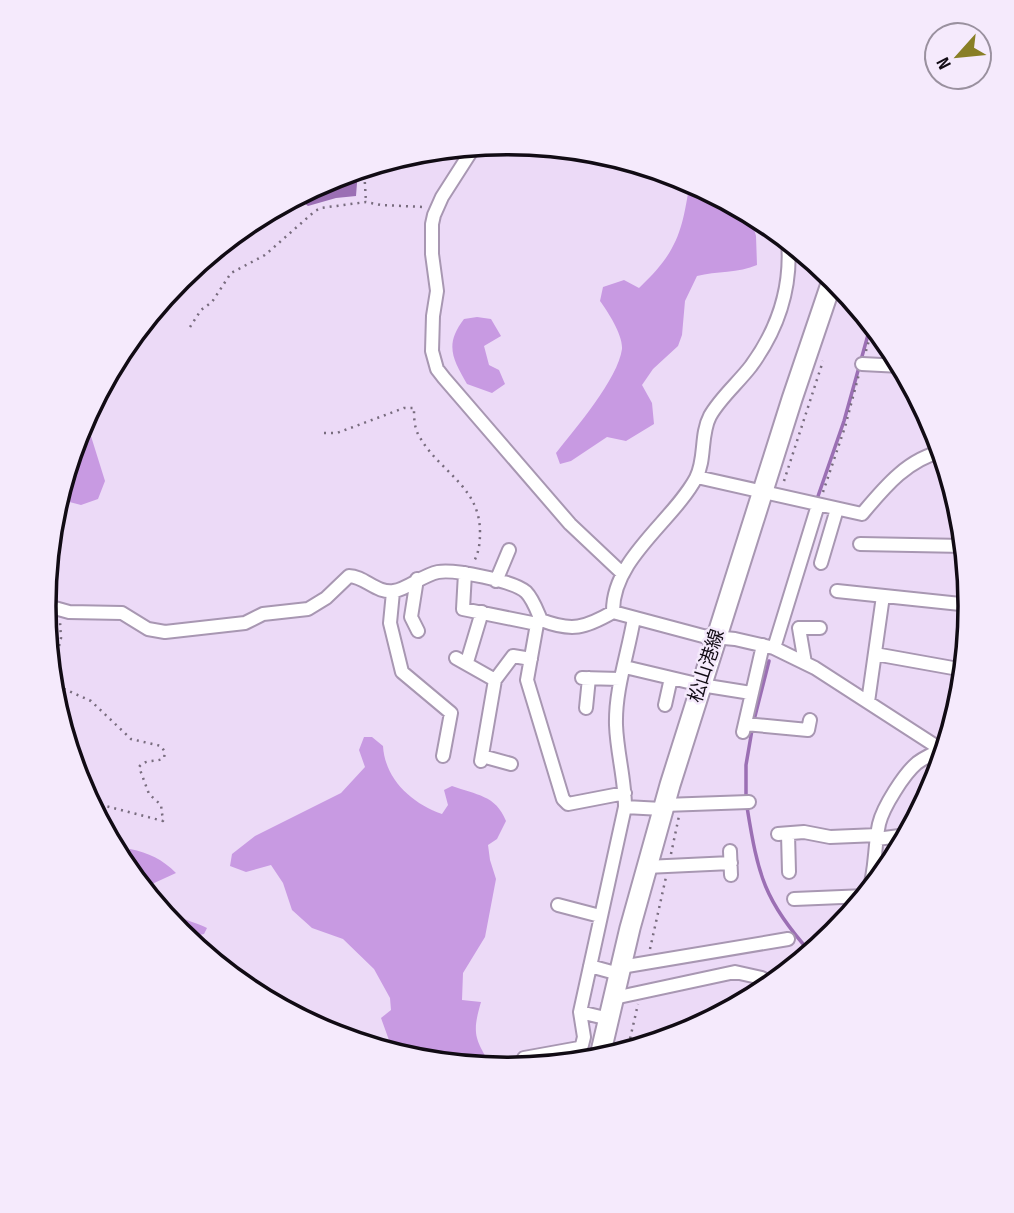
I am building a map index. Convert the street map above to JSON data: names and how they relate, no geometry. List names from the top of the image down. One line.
{"streets":{"main road":["松山港線"]},"north":"bottom left"}
